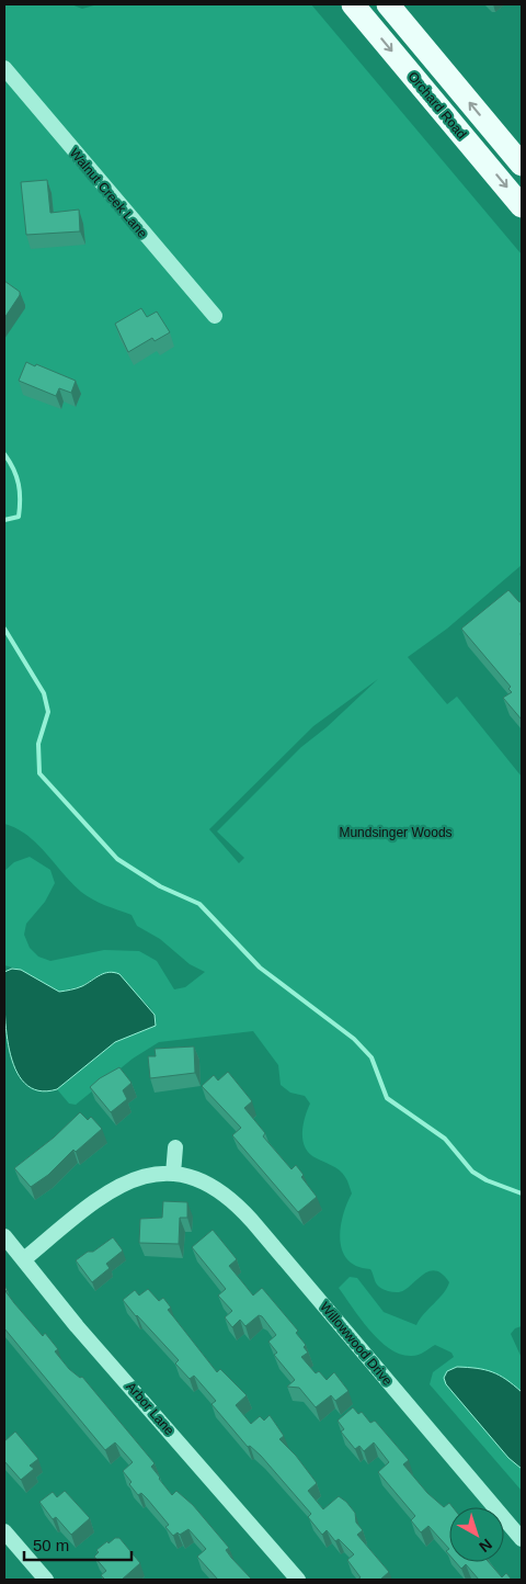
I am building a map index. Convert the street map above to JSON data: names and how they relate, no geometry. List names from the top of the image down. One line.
{"streets":{"main road":["Orchard Road"],"street":["Walnut Creek Lane","Willowwood Drive","Arbor Lane"]},"crossings":[["Willowwood Drive","Arbor Lane"]],"parks":["Mundsinger Woods"],"scale_bar":"50 m","north":"bottom right"}
